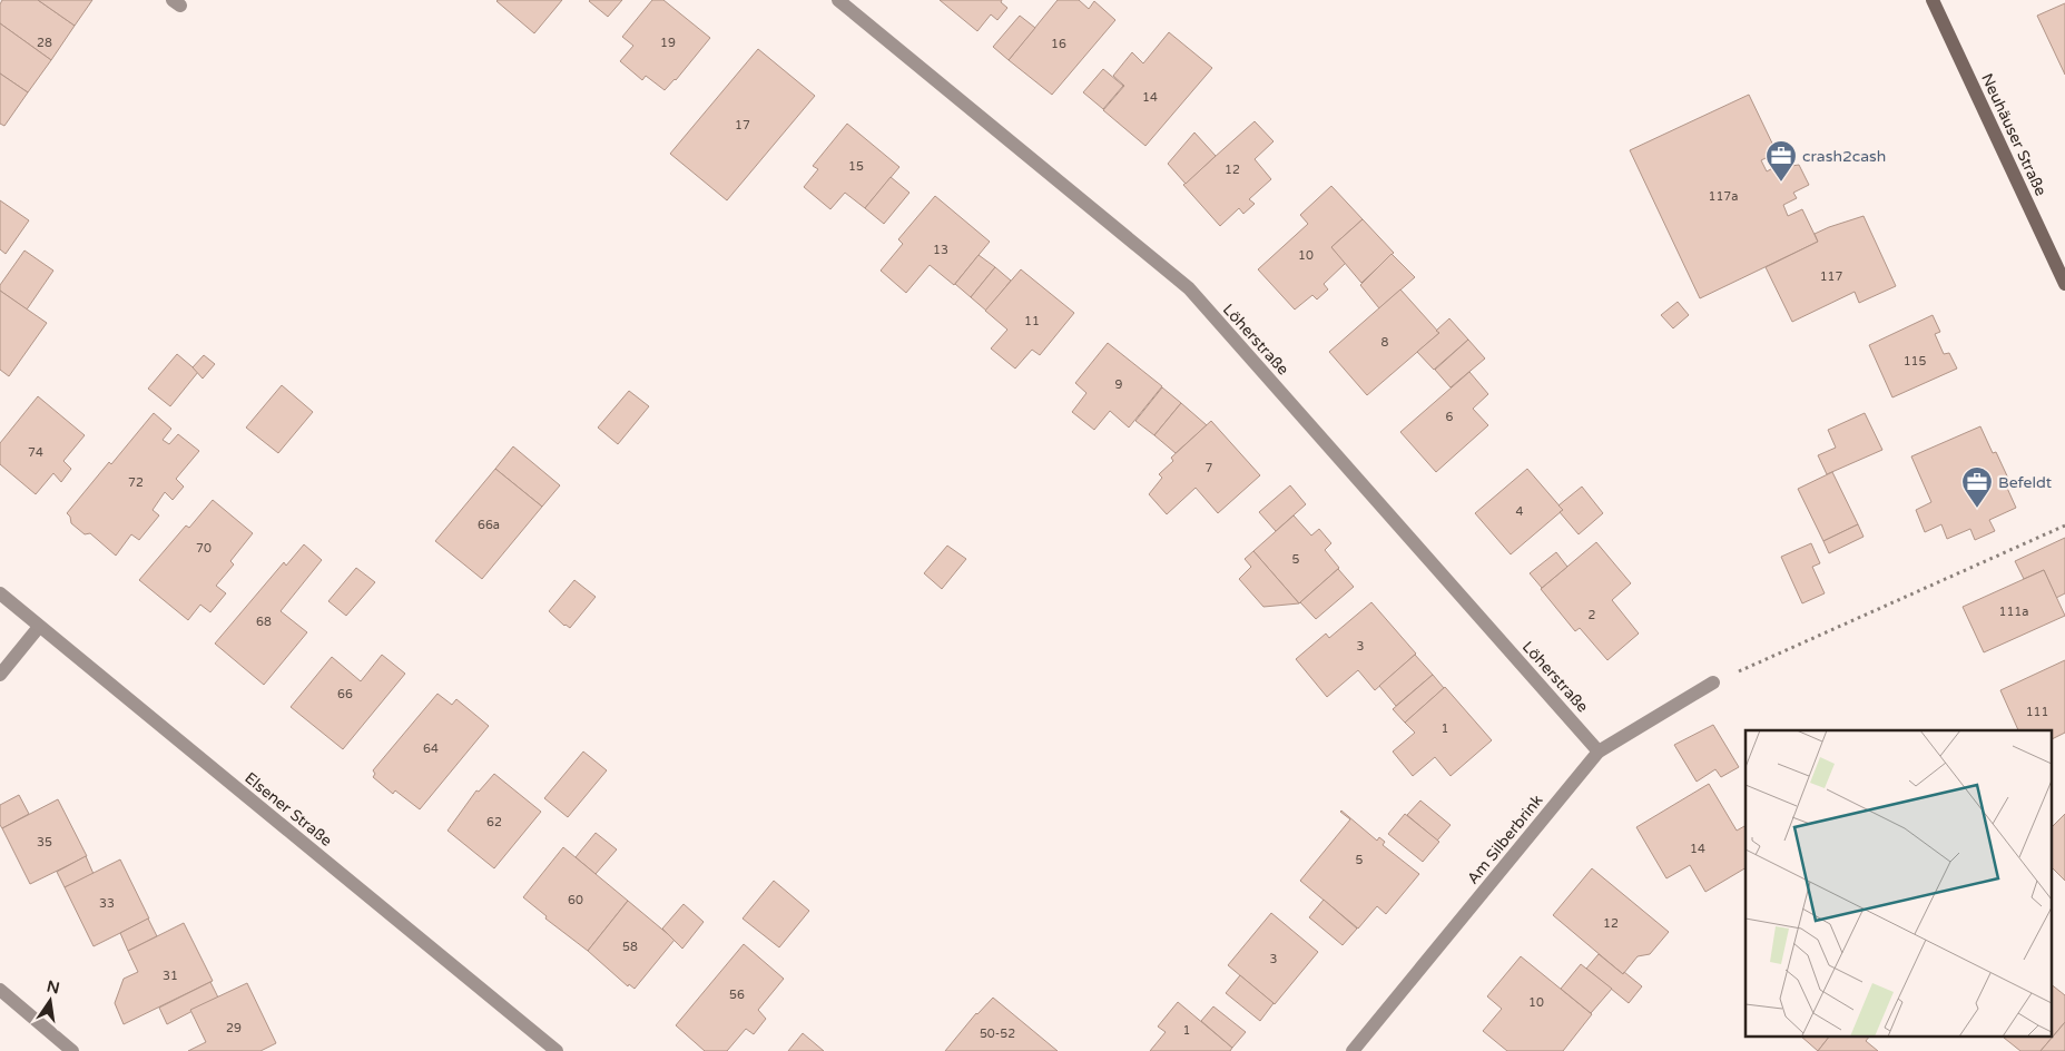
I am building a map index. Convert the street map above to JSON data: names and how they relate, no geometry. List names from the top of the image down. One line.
{"streets":{"main road":["Neuhäuser Straße"],"street":["Löherstraße","Elsener Straße","Am Silberbrink"]},"crossings":[["Löherstraße","Am Silberbrink"]],"places":{"office":["crash2cash","Befeldt"]},"house_numbers":["28","19","16","14","17","15","12","117a","13","10","117","11","8","115","9","6","74","7","72","4","66a","70","5","111a","2","68","3","66","111","1","64","62","35","14","5","60","33","12","58","3","31","56","10","29","1","50-52"],"north":"top"}
